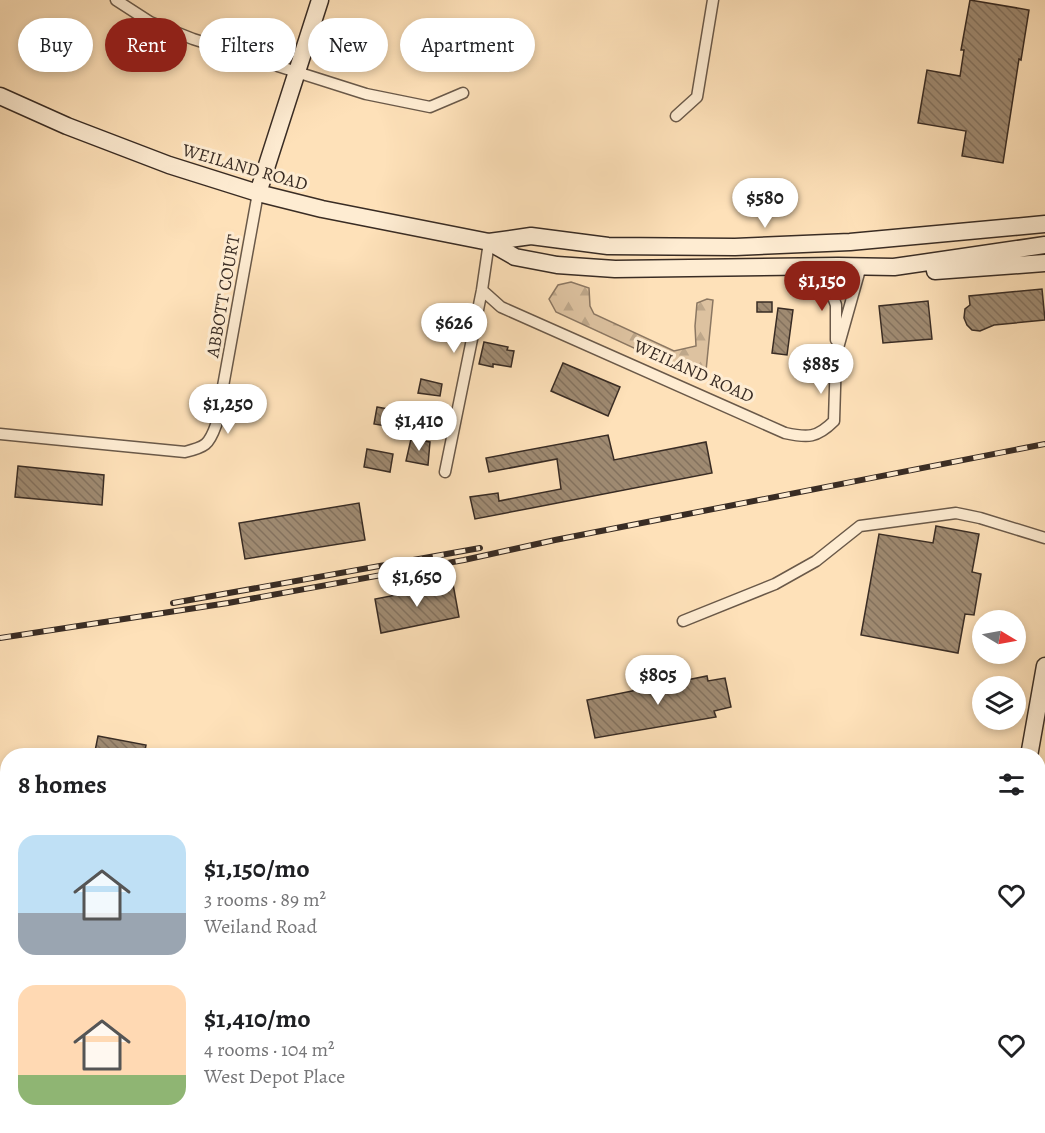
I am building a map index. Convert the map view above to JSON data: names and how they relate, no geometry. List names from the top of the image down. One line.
{"streets":{"main road":["WEILAND ROAD"],"street":["ABBOTT COURT"]},"crossings":[["WEILAND ROAD","ABBOTT COURT"]],"north":"right","page":{"chip":["Buy","Rent","Filters","New","Apartment"],"price":["$580","$1,150","$626","$885","$1,250","$1,410","$1,650","$805"],"heading":"8 homes","list":[{"name":"$1,150/mo","note":"3 rooms · 89 m² · Weiland Road"},{"name":"$1,410/mo","note":"4 rooms · 104 m² · West Depot Place"}]}}
